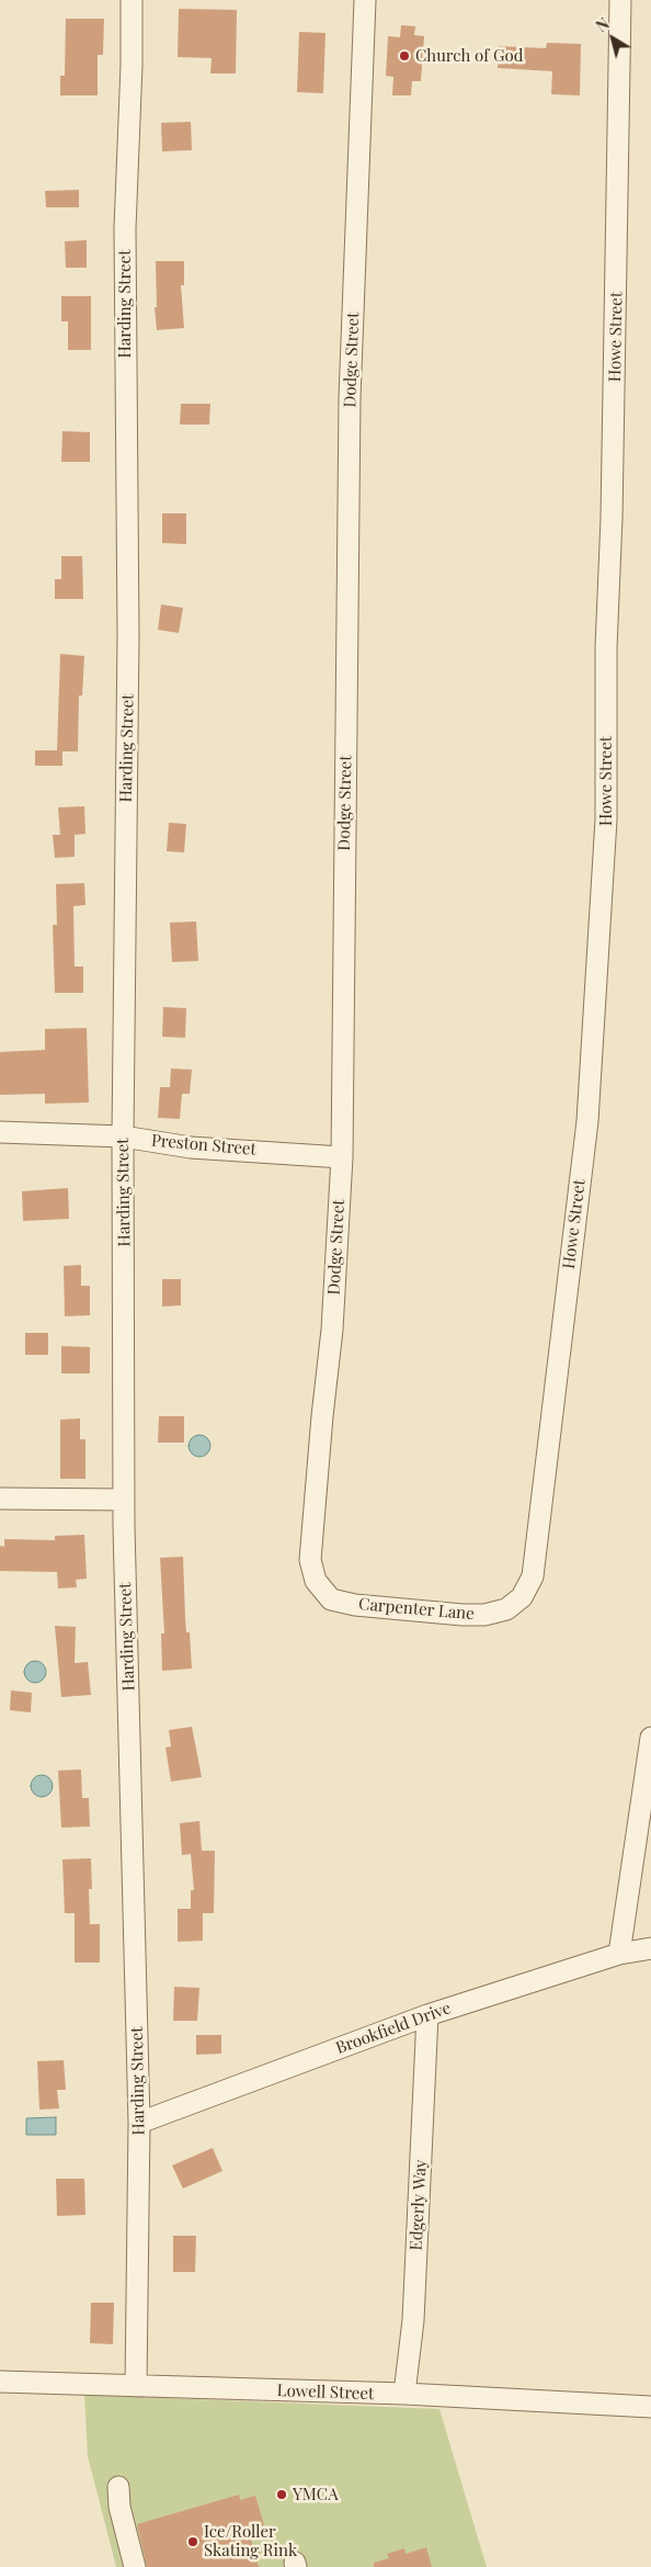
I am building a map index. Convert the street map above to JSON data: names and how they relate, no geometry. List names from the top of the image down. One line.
{"streets":{"street":["Harding Street","Howe Street","Dodge Street","Preston Street","Carpenter Lane","Brookfield Drive","Edgerly Way","Lowell Street"]},"crossings":[["Harding Street","Preston Street"],["Harding Street","Brookfield Drive"],["Harding Street","Lowell Street"],["Howe Street","Carpenter Lane"],["Dodge Street","Preston Street"],["Dodge Street","Carpenter Lane"],["Brookfield Drive","Edgerly Way"],["Edgerly Way","Lowell Street"]],"places":["Church of God","YMCA","Ice/Roller Skating Rink"],"north":"top left"}
